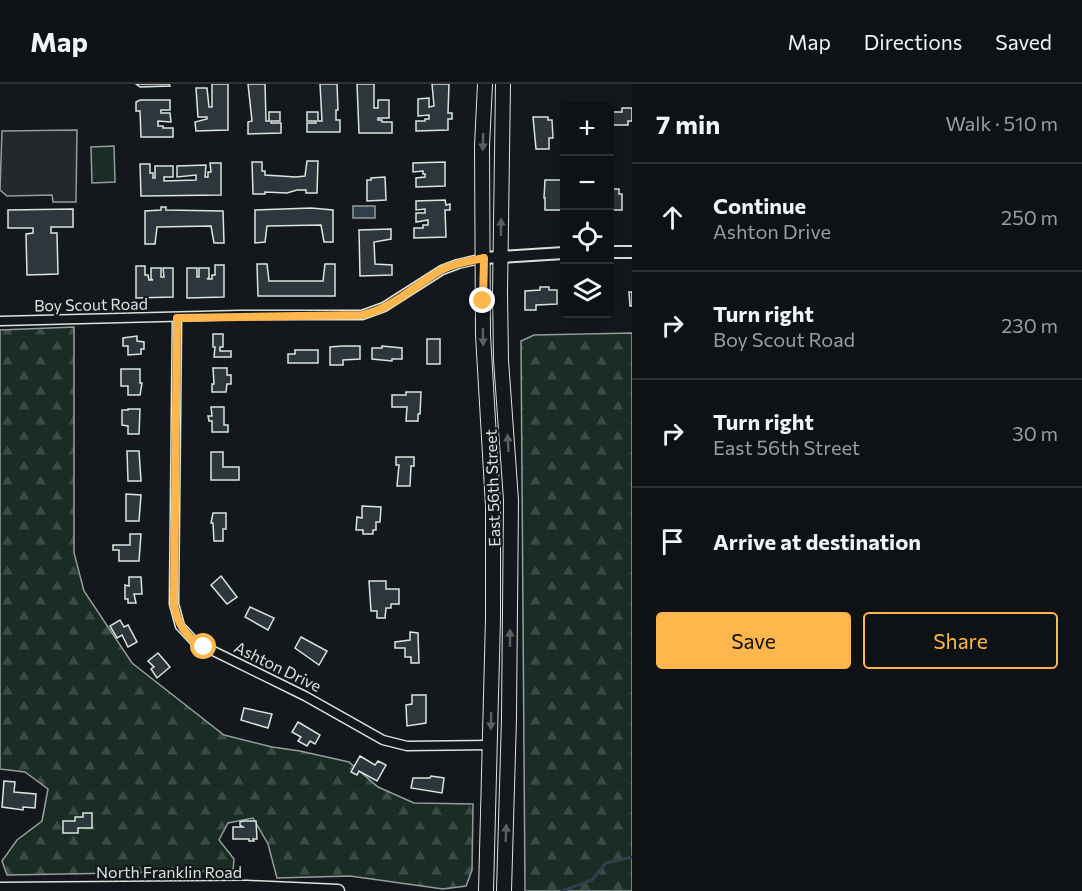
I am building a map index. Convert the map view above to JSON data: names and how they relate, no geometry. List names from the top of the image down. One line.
{"streets":{"main road":["East 56th Street","North Franklin Road"],"street":["Boy Scout Road","Ashton Drive"]},"crossings":[["Boy Scout Road","East 56th Street"],["Boy Scout Road","Ashton Drive"],["East 56th Street","Ashton Drive"]],"page":{"header":"Map","nav":["Map","Directions","Saved"],"heading":["7 min","Walk · 510 m"],"map_buttons":["+","−"],"list":[["Continue","Ashton Drive","250 m"],["Turn right","Boy Scout Road","230 m"],["Turn right","East 56th Street","30 m"],"Arrive at destination"],"buttons":["Save","Share"]}}
